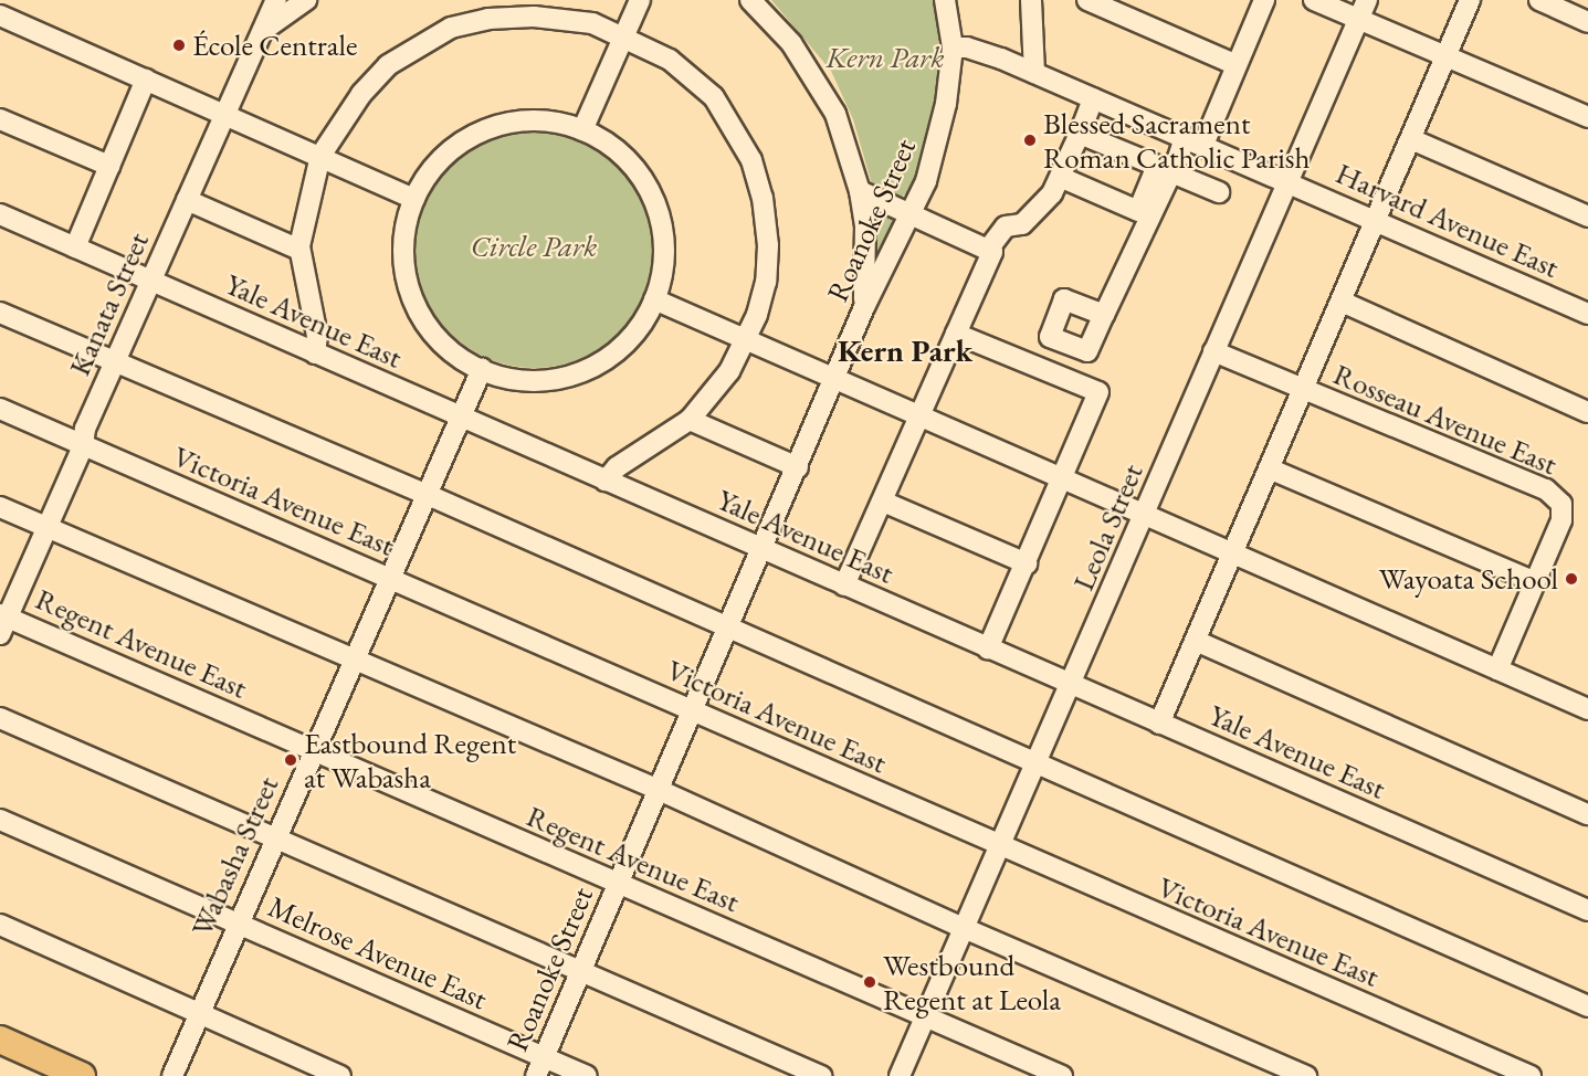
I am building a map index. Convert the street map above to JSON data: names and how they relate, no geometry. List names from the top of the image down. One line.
{"streets":{"street":["Roanoke Street","Harvard Avenue East","Kanata Street","Yale Avenue East","Rosseau Avenue East","Victoria Avenue East","Leola Street","Regent Avenue East","Wabasha Street","Melrose Avenue East"]},"crossings":[["Roanoke Street","Harvard Avenue East"],["Roanoke Street","Yale Avenue East"],["Roanoke Street","Victoria Avenue East"],["Roanoke Street","Regent Avenue East"],["Roanoke Street","Melrose Avenue East"],["Harvard Avenue East","Leola Street"],["Kanata Street","Yale Avenue East"],["Kanata Street","Victoria Avenue East"],["Kanata Street","Regent Avenue East"],["Yale Avenue East","Leola Street"],["Yale Avenue East","Wabasha Street"],["Rosseau Avenue East","Leola Street"],["Victoria Avenue East","Leola Street"],["Victoria Avenue East","Wabasha Street"],["Leola Street","Regent Avenue East"],["Regent Avenue East","Wabasha Street"],["Wabasha Street","Melrose Avenue East"]],"districts":["Kern Park"],"parks":["Kern Park","Circle Park"],"places":["École Centrale","Blessed Sacrament Roman Catholic Parish","Wayoata School","Eastbound Regent at Wabasha","Westbound Regent at Leola"]}
